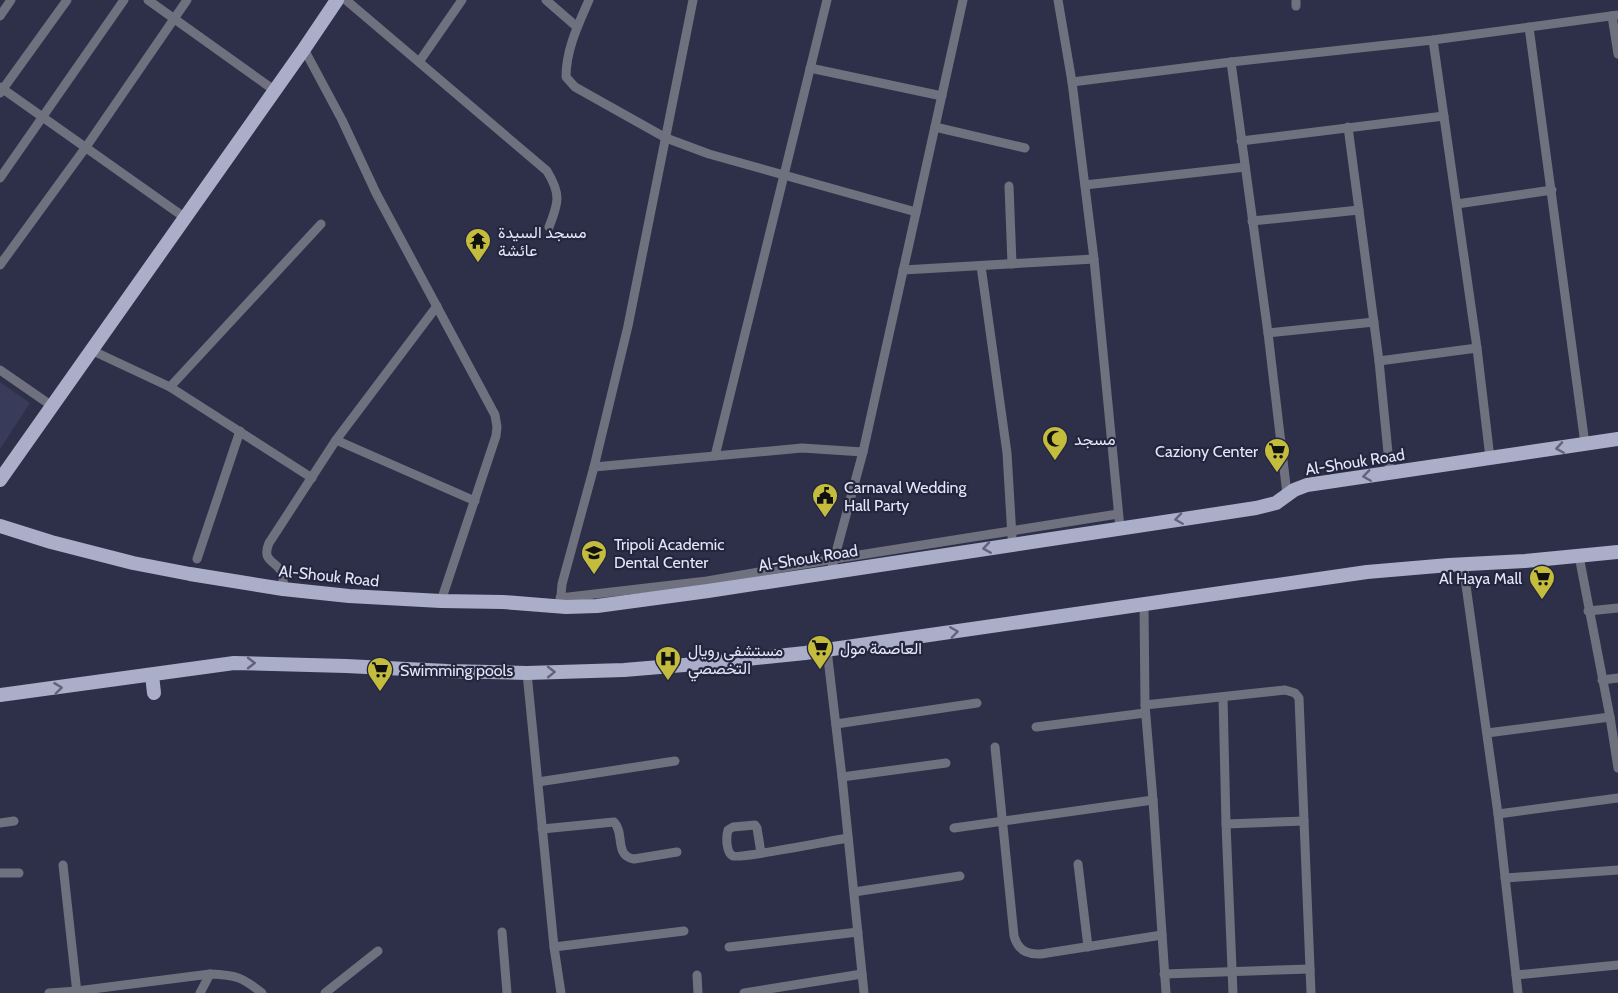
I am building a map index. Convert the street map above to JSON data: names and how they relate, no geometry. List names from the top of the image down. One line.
{"streets":{"main road":["Al-Shouk Road"]},"places":{"temple":["مسجد السيدة عائشة"],"mosque":["مسجد"],"supermarket":["Caziony Center","Al Haya Mall","العاصمة مول","Swimming pools"],"public building":["Carnaval Wedding Hall Party"],"school or university":["Tripoli Academic Dental Center"],"hospital":["مستشفى رويال التخصصي"]}}
